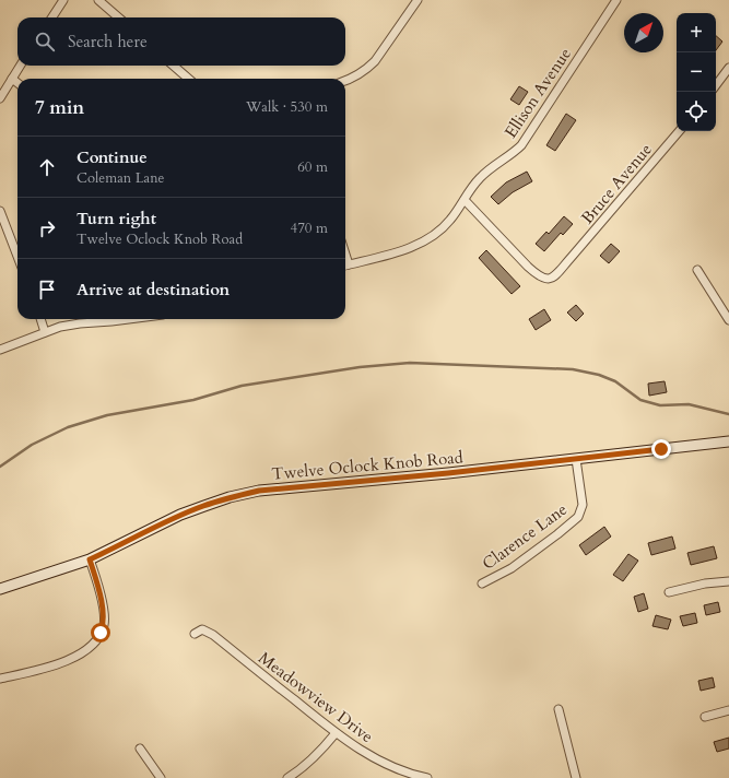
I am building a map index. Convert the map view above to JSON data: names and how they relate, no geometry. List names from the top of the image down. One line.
{"streets":{"street":["Ellison Avenue","Bruce Avenue","Twelve Oclock Knob Road","Clarence Lane","Meadowview Drive"]},"crossings":[["Ellison Avenue","Bruce Avenue"],["Twelve Oclock Knob Road","Clarence Lane"]],"north":"top right","page":{"map_buttons":["+","−"],"search":"Search here","heading":["7 min","Walk · 530 m"],"list":[["Continue","Coleman Lane","60 m"],["Turn right","Twelve Oclock Knob Road","470 m"],"Arrive at destination"]}}
